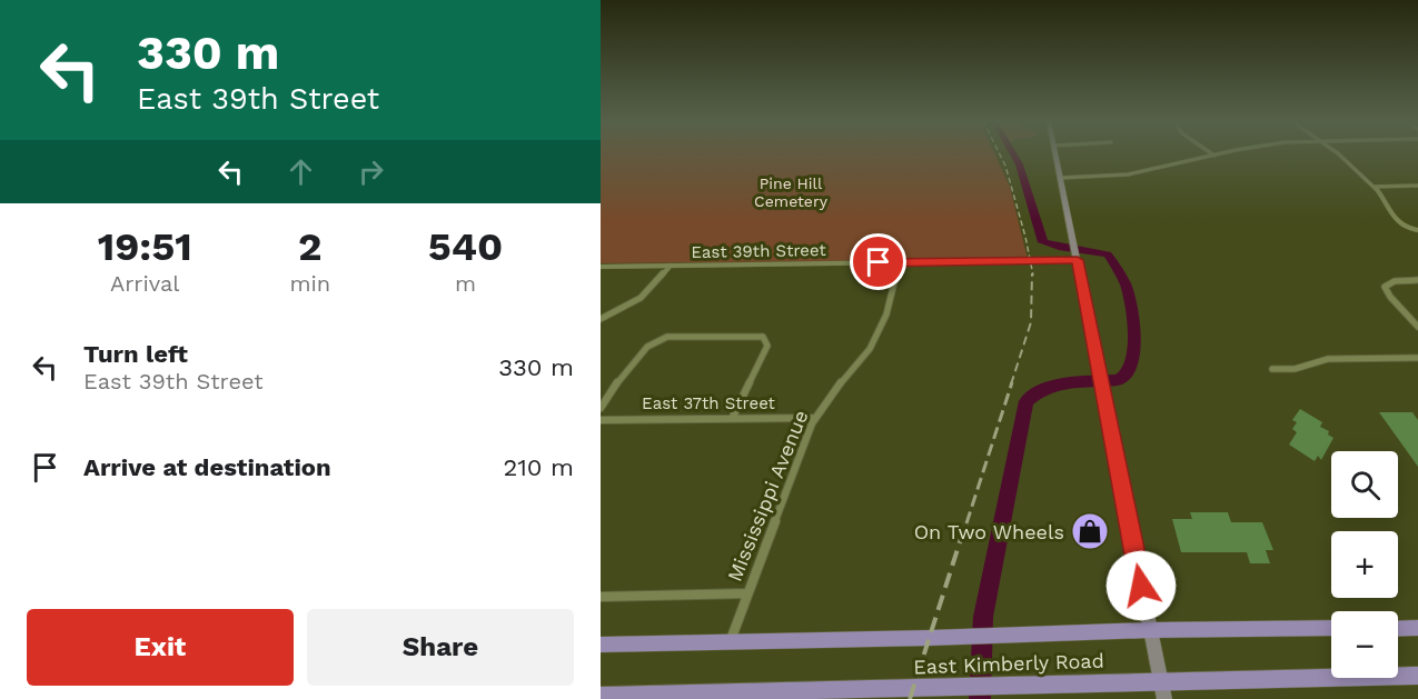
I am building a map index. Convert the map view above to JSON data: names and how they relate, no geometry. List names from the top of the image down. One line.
{"streets":{"main road":["East Kimberly Road"],"street":["East 39th Street","East 37th Street","Mississippi Avenue"]},"crossings":[["East 39th Street","Mississippi Avenue"],["East 37th Street","Mississippi Avenue"],["Mississippi Avenue","East Kimberly Road"]],"parks":["Pine Hill Cemetery"],"places":{"shop":["On Two Wheels"]},"page":{"turn":["330 m","East 39th Street"],"eta":["19:51","Arrival","2","min","540","m"],"list":[{"name":"Turn left","note":"East 39th Street","value":"330 m"},{"name":"Arrive at destination","value":"210 m"}],"map_buttons":["+","−"],"buttons":["Exit","Share"]}}
